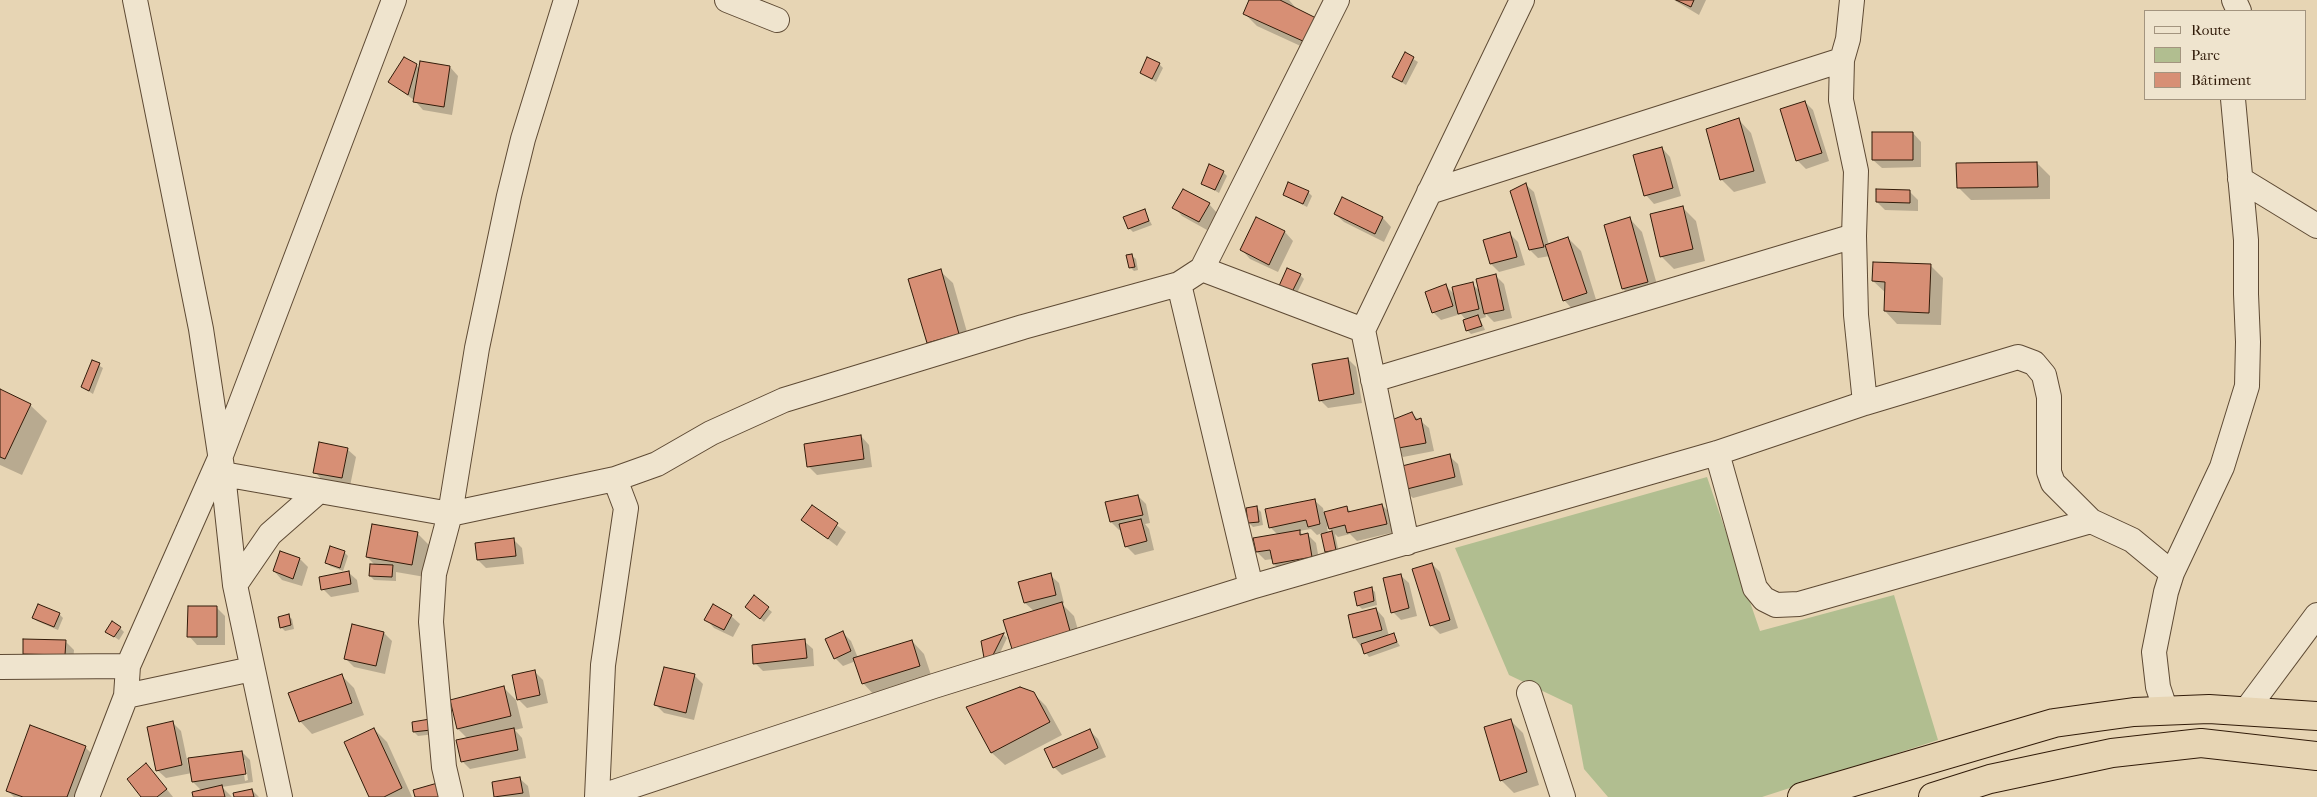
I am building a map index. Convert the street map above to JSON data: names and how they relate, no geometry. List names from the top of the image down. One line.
{"legend":["Route","Parc","Bâtiment"]}
